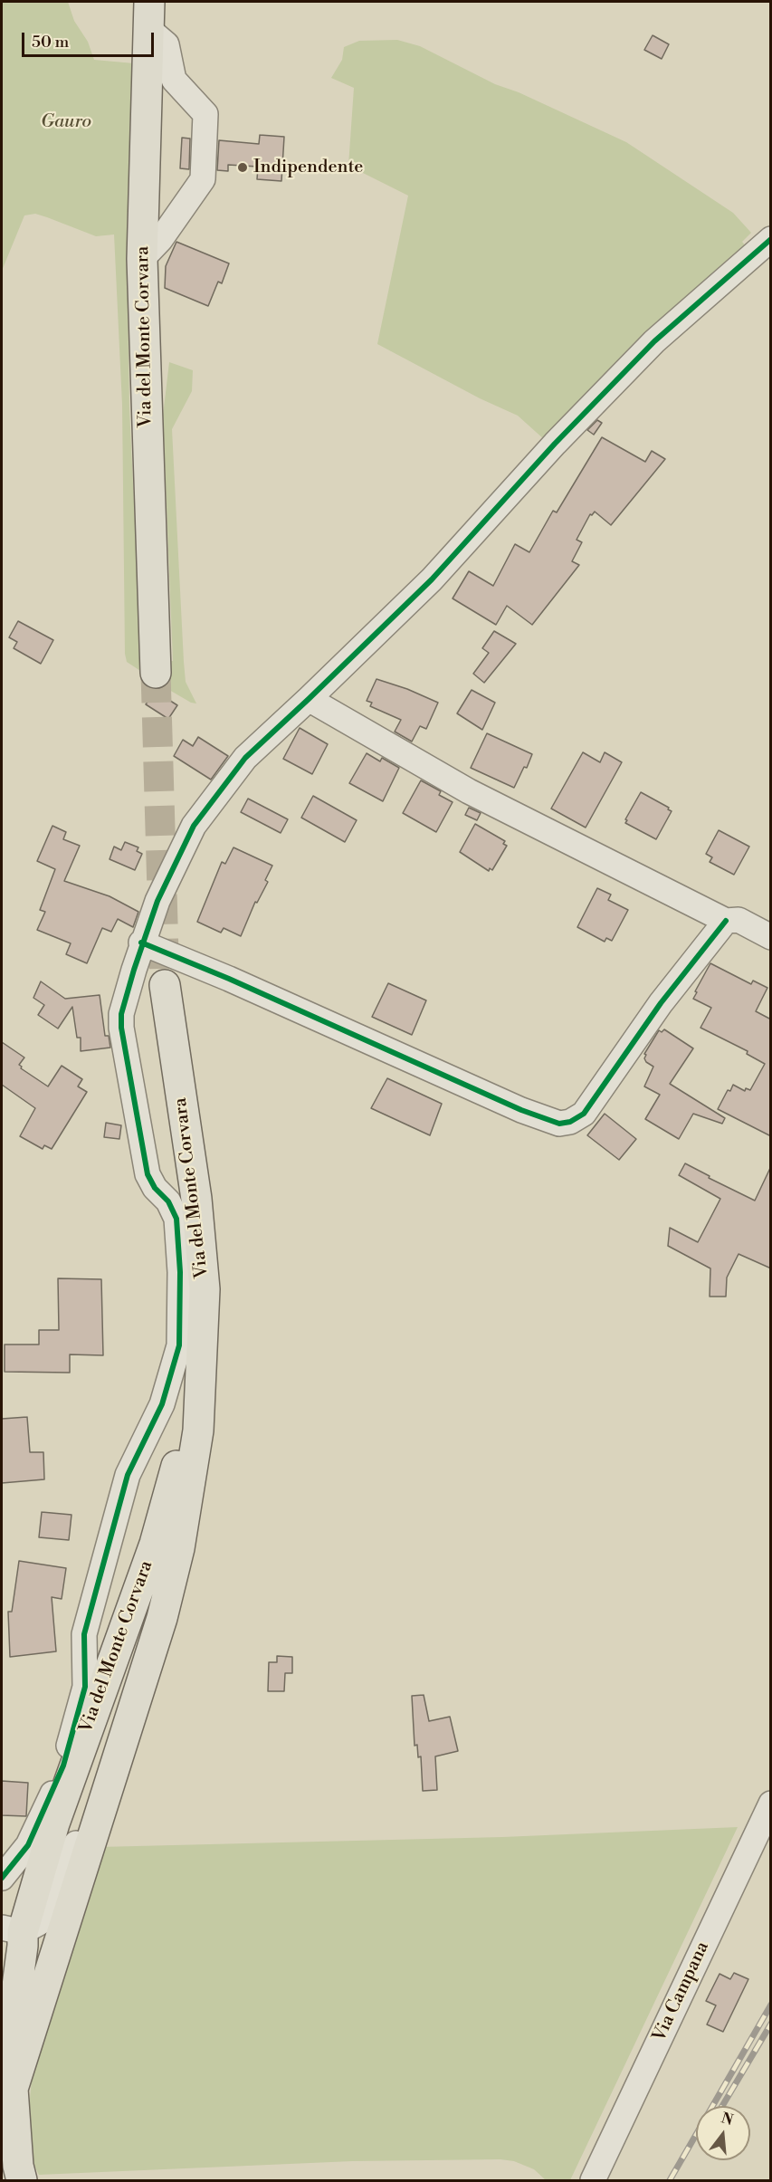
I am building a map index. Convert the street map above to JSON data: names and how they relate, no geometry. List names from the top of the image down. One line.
{"streets":{"main road":["Via del Monte Corvara"],"street":["Via Campana"]},"parks":["Gauro"],"places":["Indipendente"],"scale_bar":"50 m","north":"top"}
